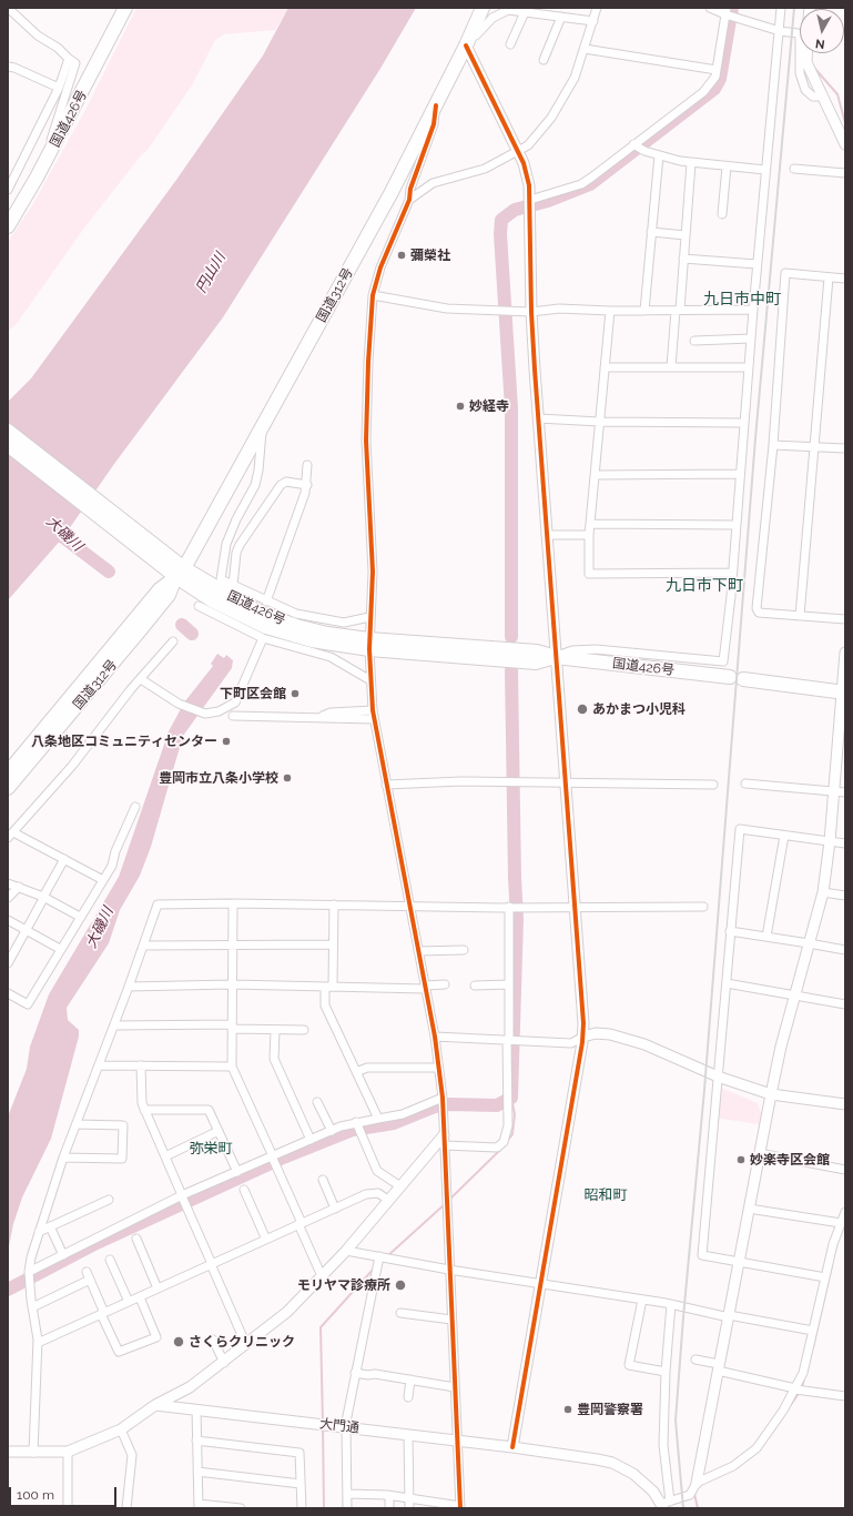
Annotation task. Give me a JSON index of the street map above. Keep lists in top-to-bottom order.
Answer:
{
  "streets": {
    "highway": ["国道426号", "国道312号"],
    "street": ["大門通"]
  },
  "crossings": [
    ["国道426号", "国道312号"]
  ],
  "districts": [
    "九日市中町",
    "九日市下町",
    "弥栄町",
    "昭和町"
  ],
  "water": ["円山川", "大磯川"],
  "places": [
    "彌榮社",
    "妙経寺",
    "下町区会館",
    "あかまつ小児科",
    "八条地区コミュニティセンター",
    "豊岡市立八条小学校",
    "妙楽寺区会館",
    "モリヤマ診療所",
    "さくらクリニック",
    "豊岡警察署"
  ],
  "scale_bar": "100 m",
  "north": "bottom"
}
